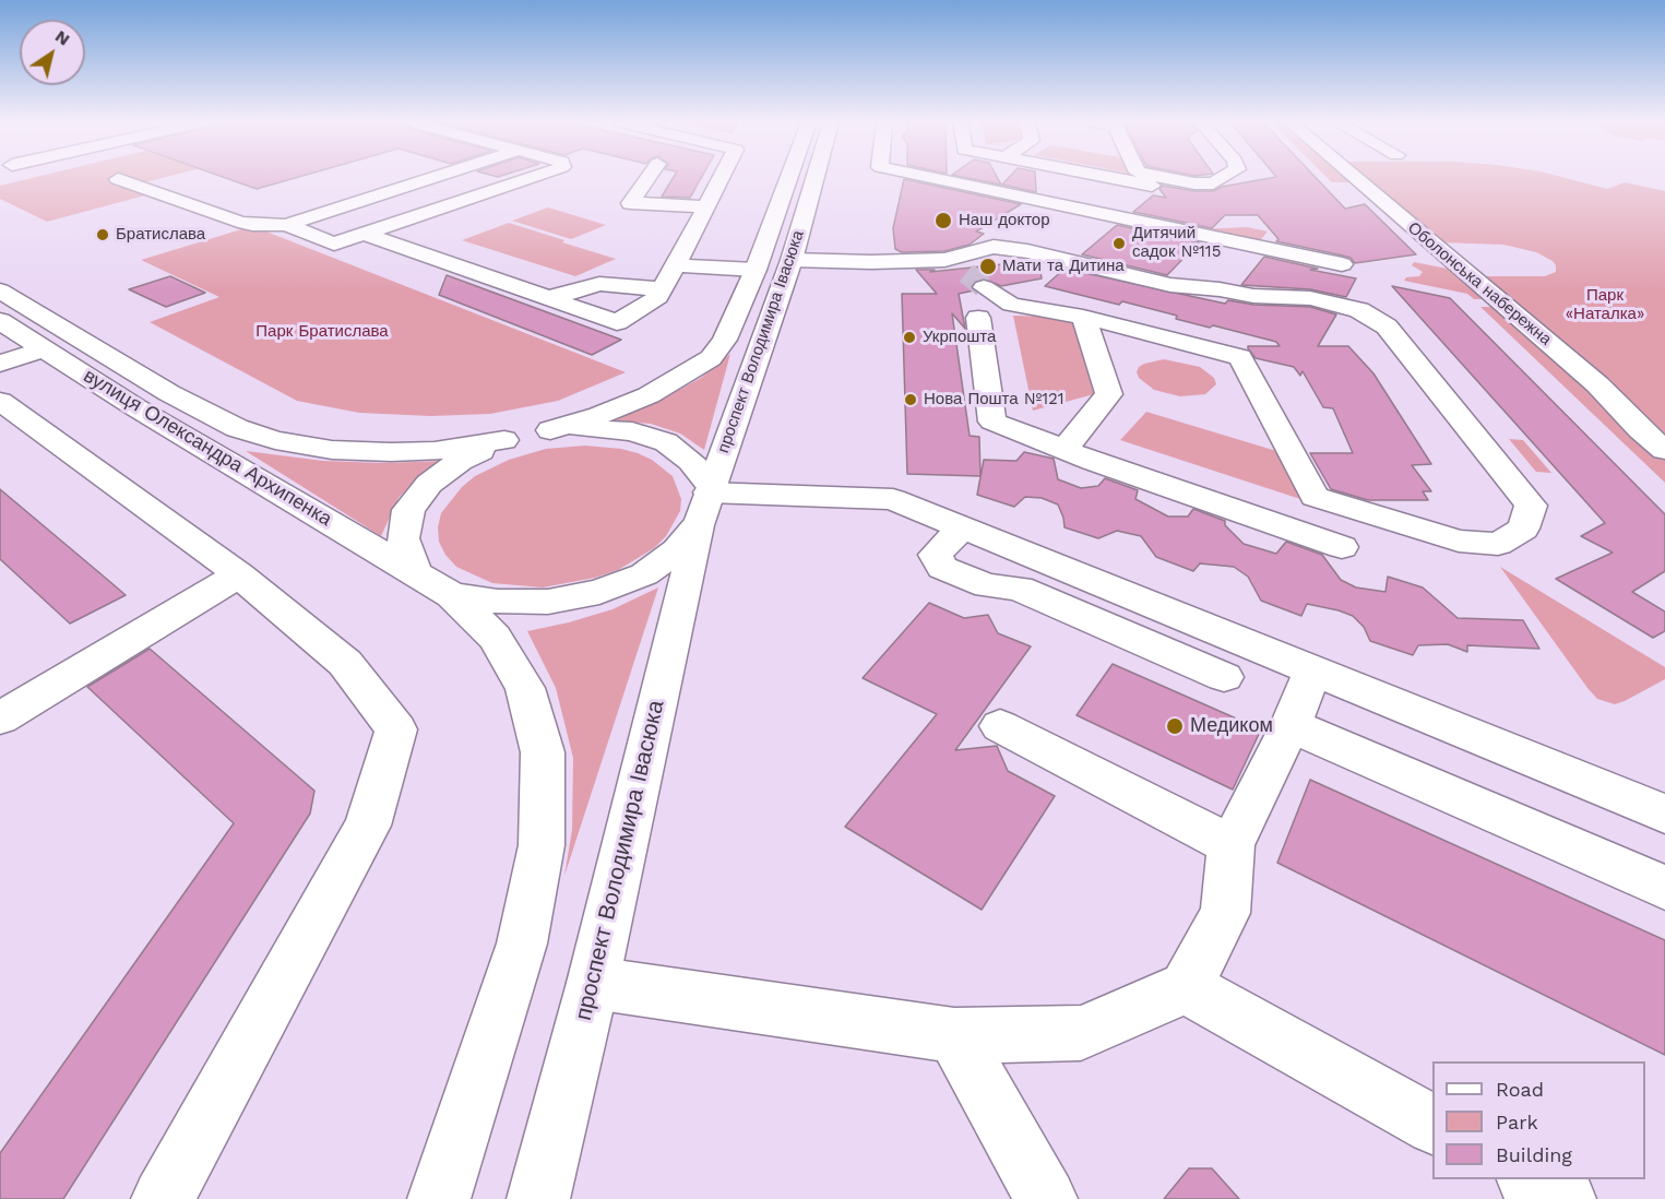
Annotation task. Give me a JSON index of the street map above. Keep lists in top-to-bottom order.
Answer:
{
  "streets": {
    "main road": ["Оболонська набережна", "проспект Володимира Івасюка", "вулиця Олександра Архипенка"]
  },
  "parks": ["Парк «Наталка»", "Парк Братислава"],
  "places": [
    "Наш доктор",
    "Братислава",
    "Дитячий садок №115",
    "Мати та Дитина",
    "Укрпошта",
    "Нова Пошта №121",
    "Медиком"
  ],
  "legend": ["Road", "Park", "Building"],
  "north": "top right"
}
